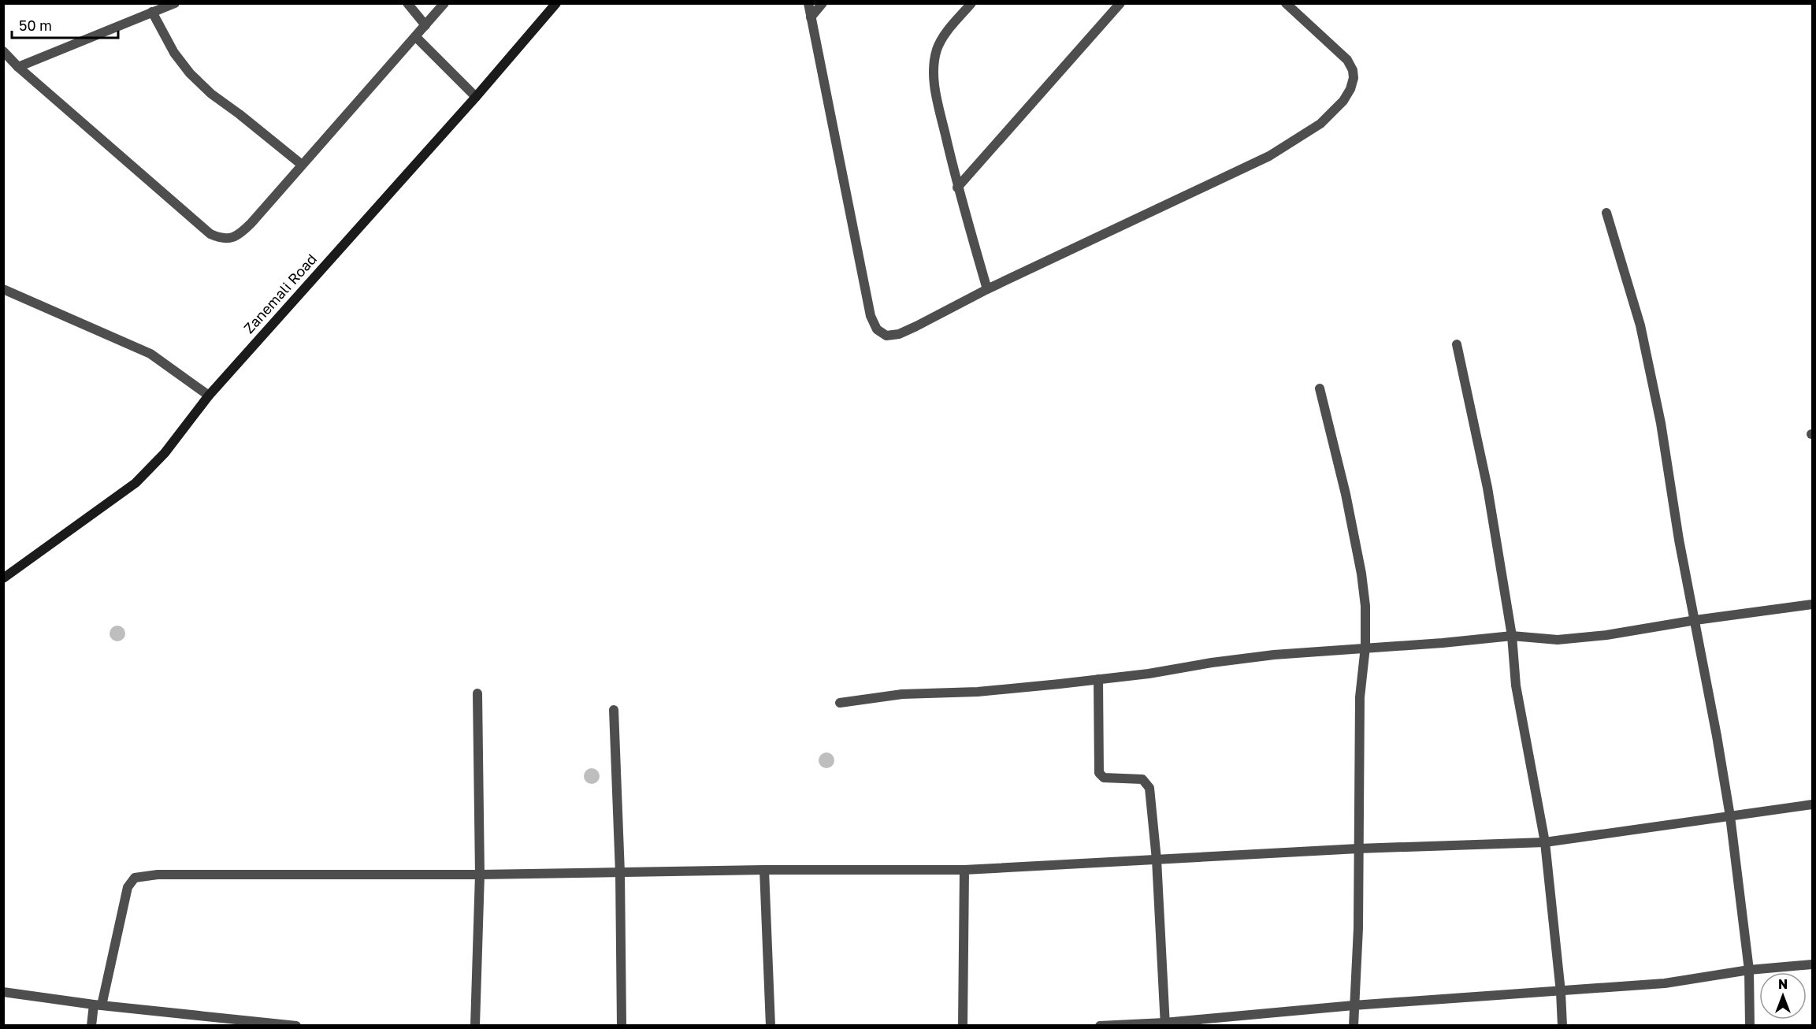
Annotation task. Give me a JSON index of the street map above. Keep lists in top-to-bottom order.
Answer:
{
  "streets": {
    "street": ["Zanemali Road"]
  },
  "scale_bar": "50 m",
  "north": "top"
}
